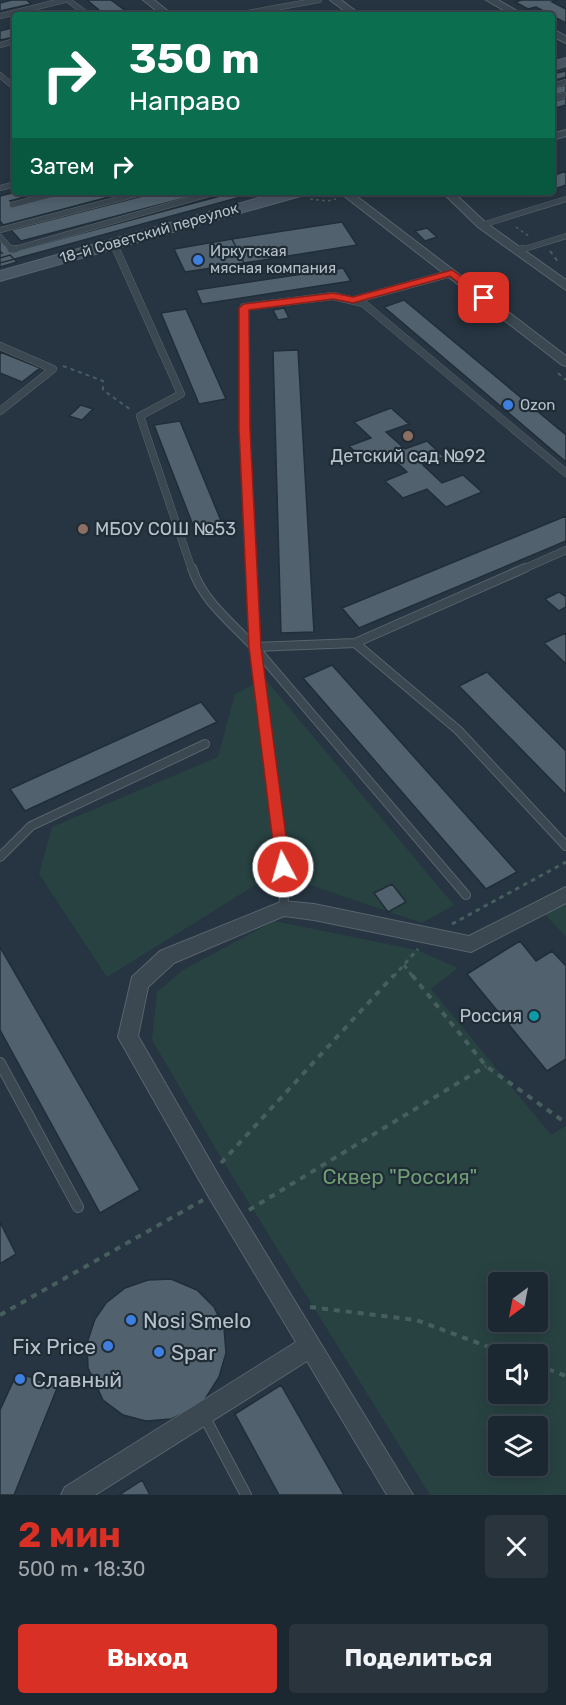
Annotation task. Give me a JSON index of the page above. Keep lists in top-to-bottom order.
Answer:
{
  "streets": {
    "street": ["18-й Советский переулок"]
  },
  "parks": ["Сквер \"Россия\""],
  "places": [
    "Иркутская мясная компания",
    "Ozon",
    "Детский сад №92",
    "МБОУ СОШ №53",
    "Россия",
    "Nosi Smelo",
    "Fix Price",
    "Spar",
    "Славный"
  ],
  "north": "bottom left",
  "page": {
    "turn": ["350 m", "Направо"],
    "then": "Затем",
    "heading": ["2 мин", "500 m · 18:30"],
    "buttons": ["Выход", "Поделиться"]
  }
}
